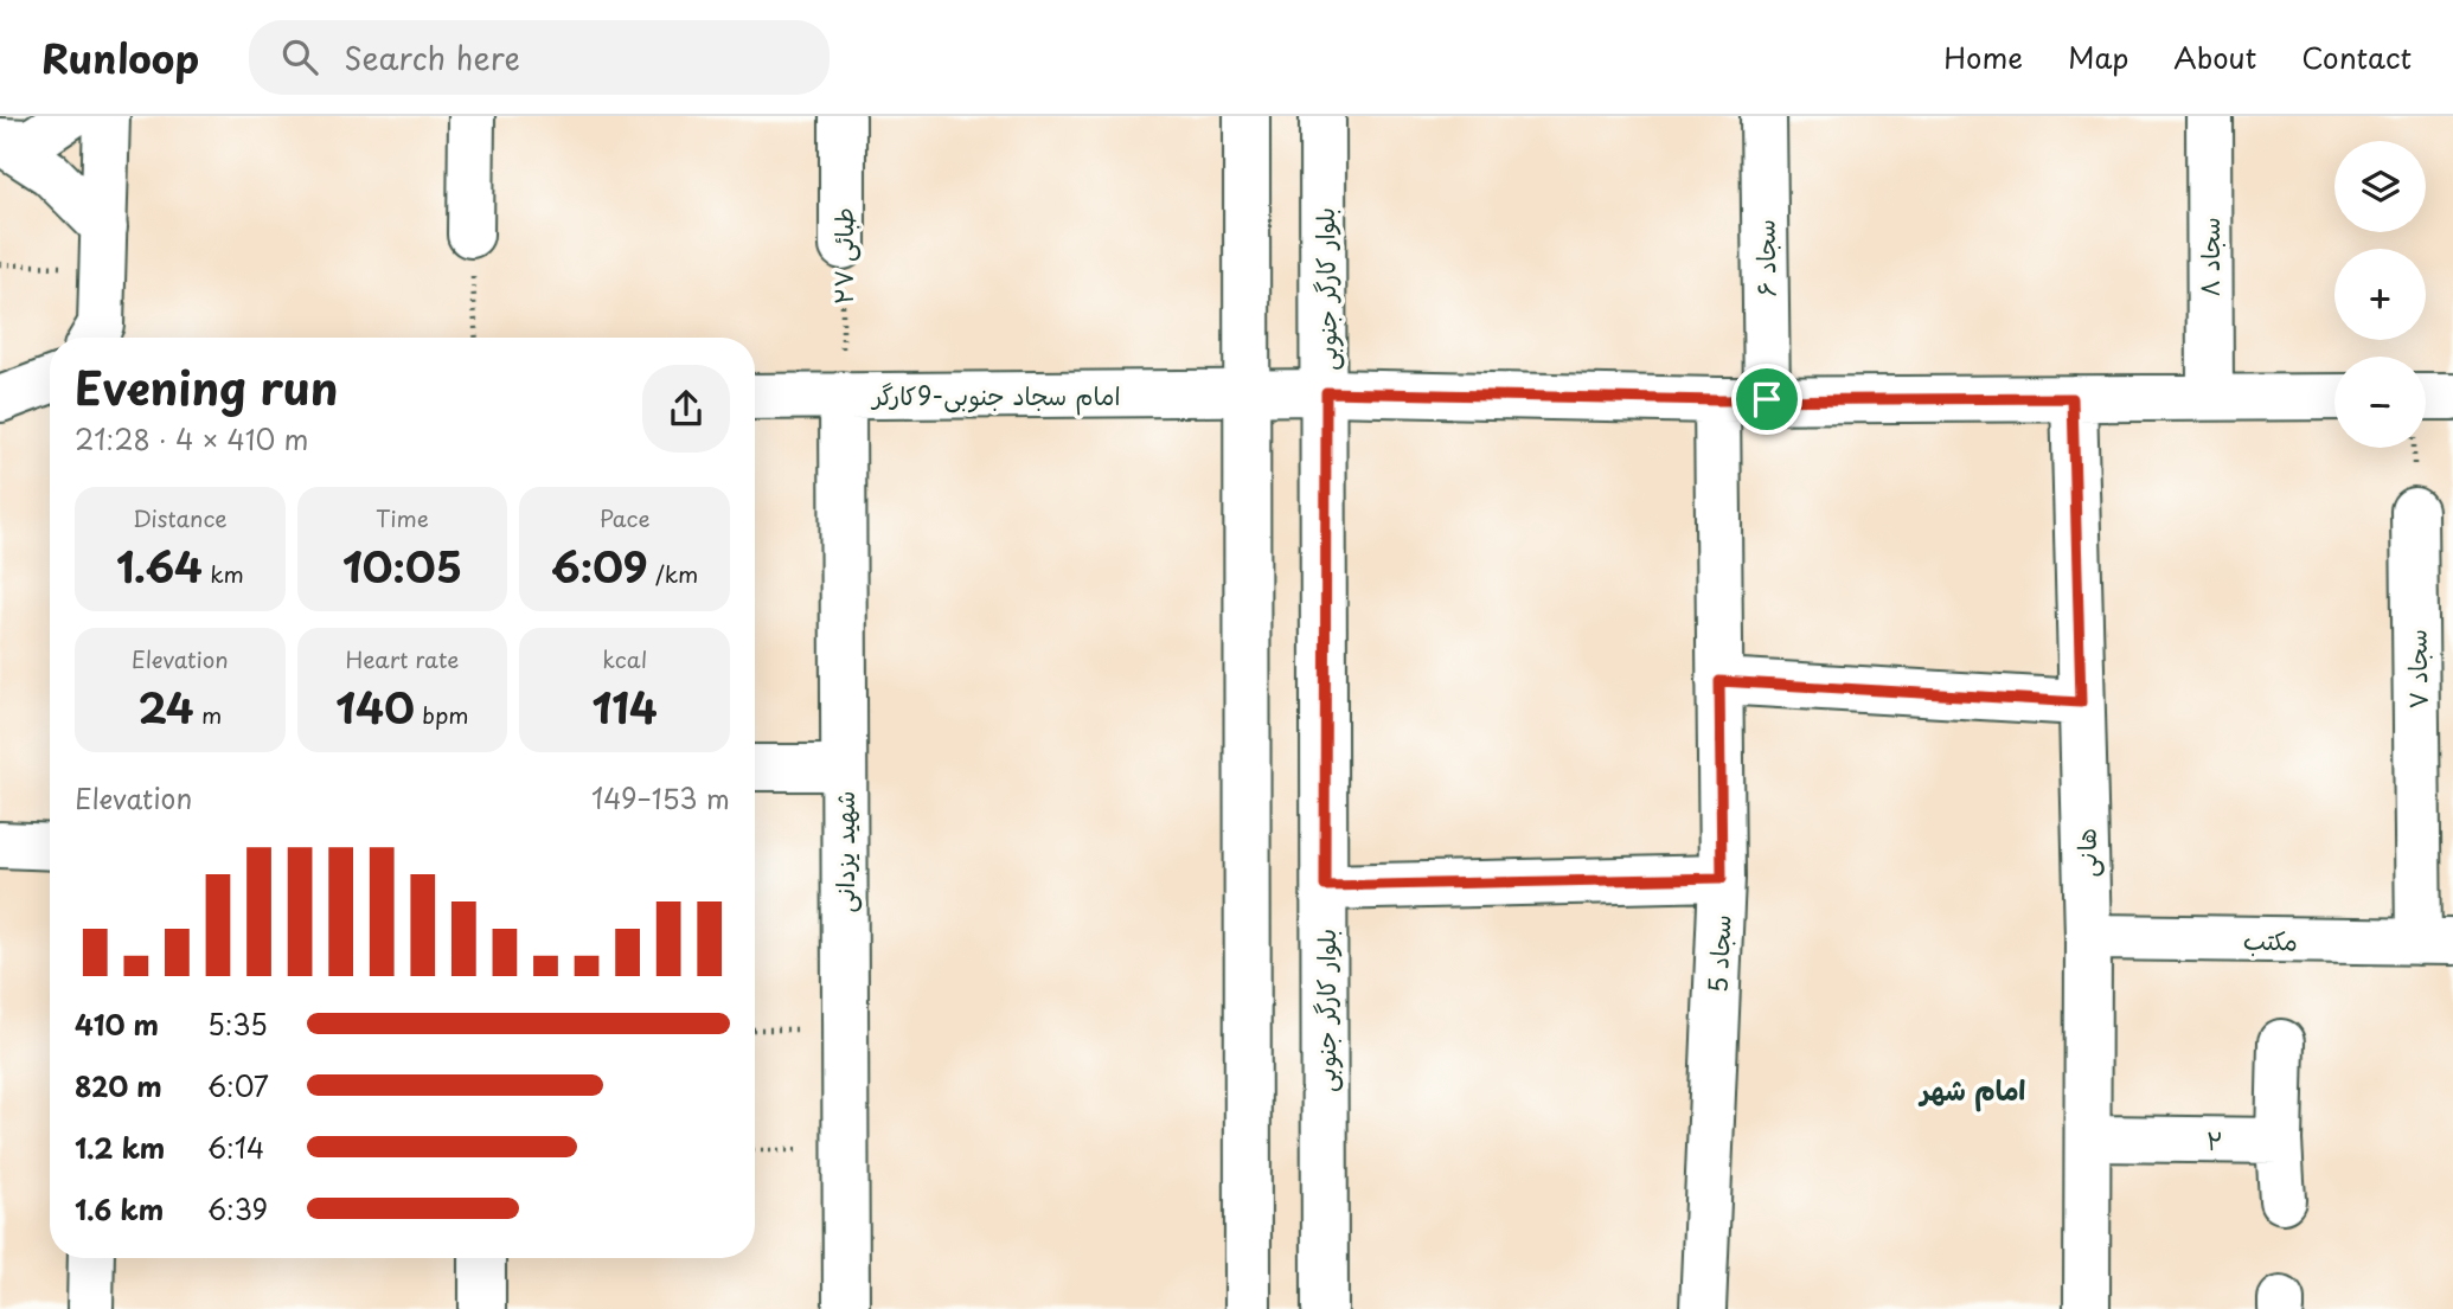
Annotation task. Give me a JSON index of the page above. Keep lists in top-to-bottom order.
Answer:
{
  "streets": {
    "street": [
      "طبائی ۲۷",
      "سجاد ۸",
      "سجاد ۶",
      "بلوار کارگر جنوبی",
      "امام سجاد جنوبی-9کارگر",
      "سجاد ۷",
      "شهید یزدانی",
      "هانی",
      "مکتب",
      "سجاد 5",
      "۲"
    ]
  },
  "crossings": [
    ["طبائی ۲۷", "امام سجاد جنوبی-9کارگر"],
    ["طبائی ۲۷", "شهید یزدانی"],
    ["سجاد ۸", "امام سجاد جنوبی-9کارگر"],
    ["سجاد ۶", "امام سجاد جنوبی-9کارگر"],
    ["بلوار کارگر جنوبی", "امام سجاد جنوبی-9کارگر"],
    ["امام سجاد جنوبی-9کارگر", "شهید یزدانی"],
    ["امام سجاد جنوبی-9کارگر", "هانی"],
    ["امام سجاد جنوبی-9کارگر", "سجاد 5"],
    ["سجاد ۷", "مکتب"],
    ["هانی", "مکتب"],
    ["هانی", "۲"]
  ],
  "districts": ["امام شهر"],
  "page": {
    "header": "Runloop",
    "search": "Search here",
    "nav": [
      "Home",
      "Map",
      "About",
      "Contact"
    ],
    "map_buttons": ["+", "−"],
    "heading": ["Evening run", "21:28 · 4 × 410 m"],
    "stats": [
      ["Distance", "1.64 km"],
      ["Time", "10:05"],
      ["Pace", "6:09 /km"],
      ["Elevation", "24 m"],
      ["Heart rate", "140 bpm"],
      ["kcal", "114"]
    ],
    "chart": ["Elevation", "149–153 m"],
    "list": [
      {
        "name": "410 m",
        "note": "5:35"
      },
      {
        "name": "820 m",
        "note": "6:07"
      },
      {
        "name": "1.2 km",
        "note": "6:14"
      },
      {
        "name": "1.6 km",
        "note": "6:39"
      }
    ]
  }
}
